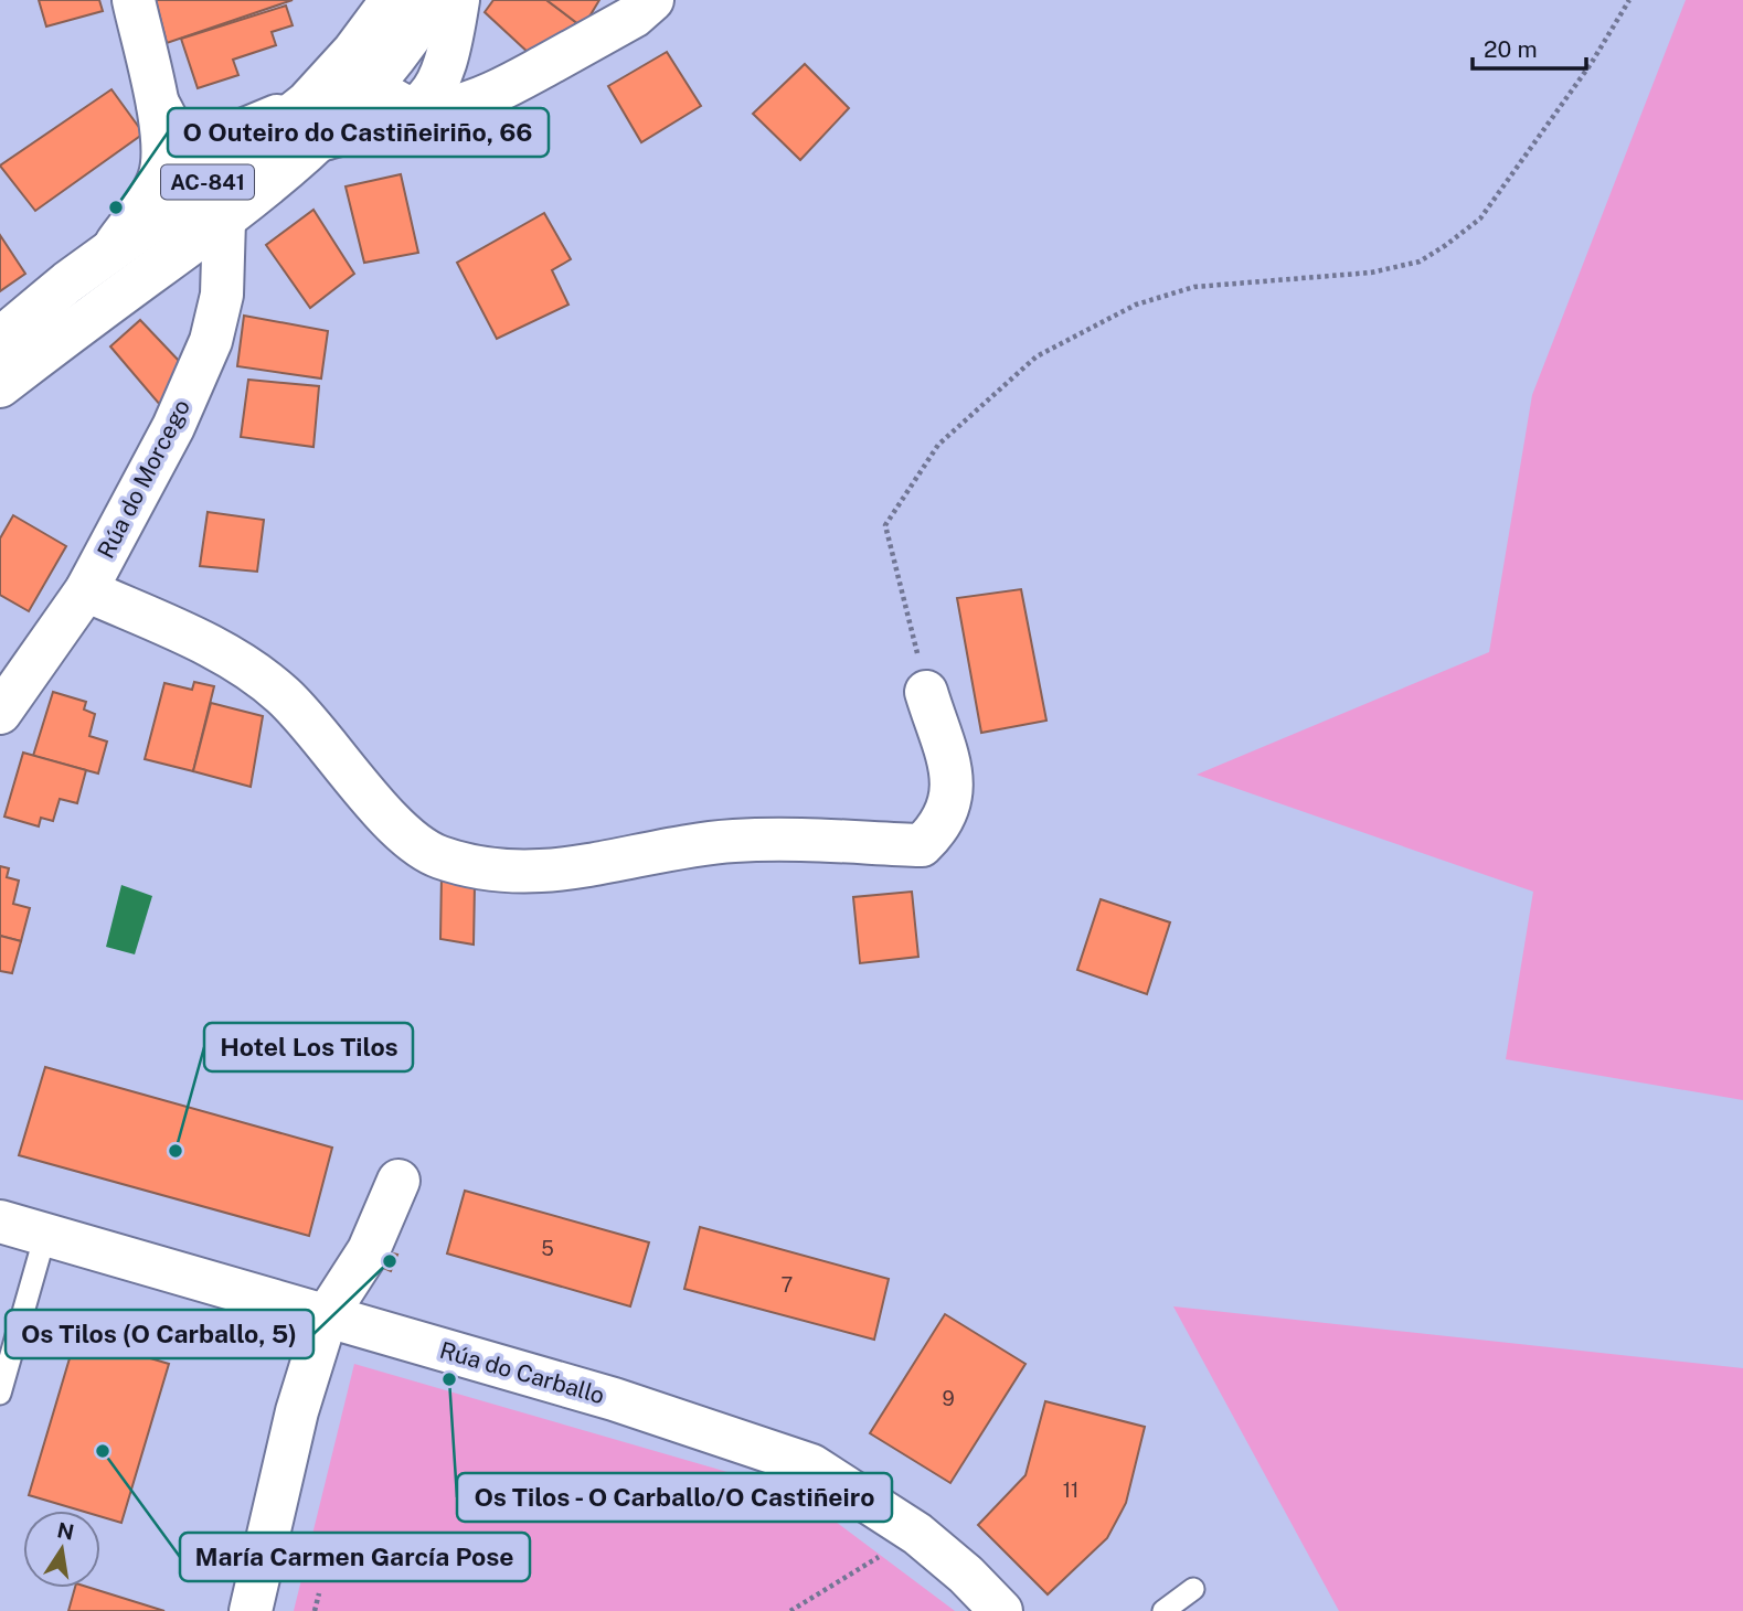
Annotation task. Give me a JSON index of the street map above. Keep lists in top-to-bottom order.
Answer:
{
  "streets": {
    "street": ["AC-841", "Rúa do Morcego", "Rúa do Carballo"]
  },
  "crossings": [
    ["AC-841", "Rúa do Morcego"]
  ],
  "places": [
    "O Outeiro do Castiñeiriño, 66",
    "Hotel Los Tilos",
    "Os Tilos (O Carballo, 5)",
    "Os Tilos - O Carballo/O Castiñeiro",
    "María Carmen García Pose"
  ],
  "house_numbers": [
    "5",
    "7",
    "9",
    "11"
  ],
  "scale_bar": "20 m",
  "north": "top"
}
